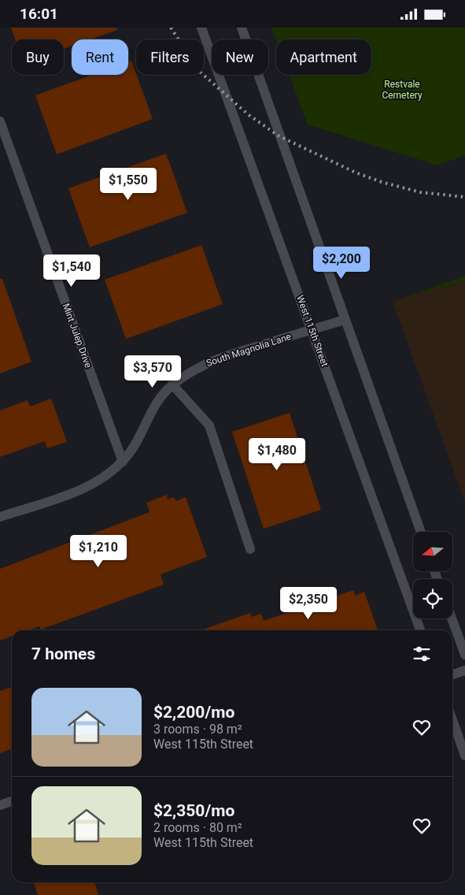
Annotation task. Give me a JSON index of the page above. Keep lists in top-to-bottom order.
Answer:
{
  "streets": {
    "street": ["West 115th Street", "Mint Julep Drive", "South Magnolia Lane"]
  },
  "crossings": [
    ["West 115th Street", "South Magnolia Lane"],
    ["Mint Julep Drive", "South Magnolia Lane"]
  ],
  "parks": ["Restvale Cemetery"],
  "north": "left",
  "page": {
    "status": "16:01",
    "chip": [
      "Buy",
      "Rent",
      "Filters",
      "New",
      "Apartment"
    ],
    "price": [
      "$1,550",
      "$2,200",
      "$1,540",
      "$3,570",
      "$1,480",
      "$1,210",
      "$2,350"
    ],
    "heading": "7 homes",
    "list": [
      {
        "name": "$2,200/mo",
        "note": "3 rooms · 98 m² · West 115th Street"
      },
      {
        "name": "$2,350/mo",
        "note": "2 rooms · 80 m² · West 115th Street"
      }
    ]
  }
}
